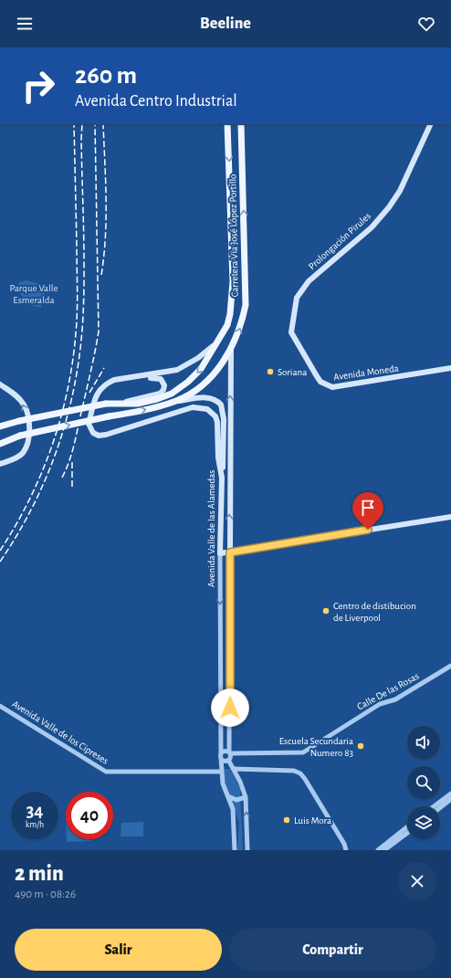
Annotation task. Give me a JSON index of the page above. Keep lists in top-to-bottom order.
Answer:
{
  "streets": {
    "main road": [
      "Carretera Vía José López Portillo",
      "Prolongación Pirules",
      "Avenida Moneda",
      "Avenida Valle de las Alamedas"
    ],
    "street": ["Calle De las Rosas", "Avenida Valle de los Cipreses"]
  },
  "crossings": [
    ["Carretera Vía José López Portillo", "Avenida Valle de las Alamedas"],
    ["Prolongación Pirules", "Avenida Moneda"],
    ["Avenida Valle de las Alamedas", "Calle De las Rosas"],
    ["Avenida Valle de las Alamedas", "Avenida Valle de los Cipreses"]
  ],
  "parks": ["Parque Valle Esmeralda"],
  "places": [
    "Soriana",
    "Centro de distibucion de Liverpool",
    "Escuela Secundaria Numero 83",
    "Luis Mora"
  ],
  "page": {
    "header": "Beeline",
    "turn": ["260 m", "Avenida Centro Industrial"],
    "speed": "34 km/h",
    "limit": "40",
    "heading": ["2 min", "490 m · 08:26"],
    "buttons": ["Salir", "Compartir"]
  }
}
